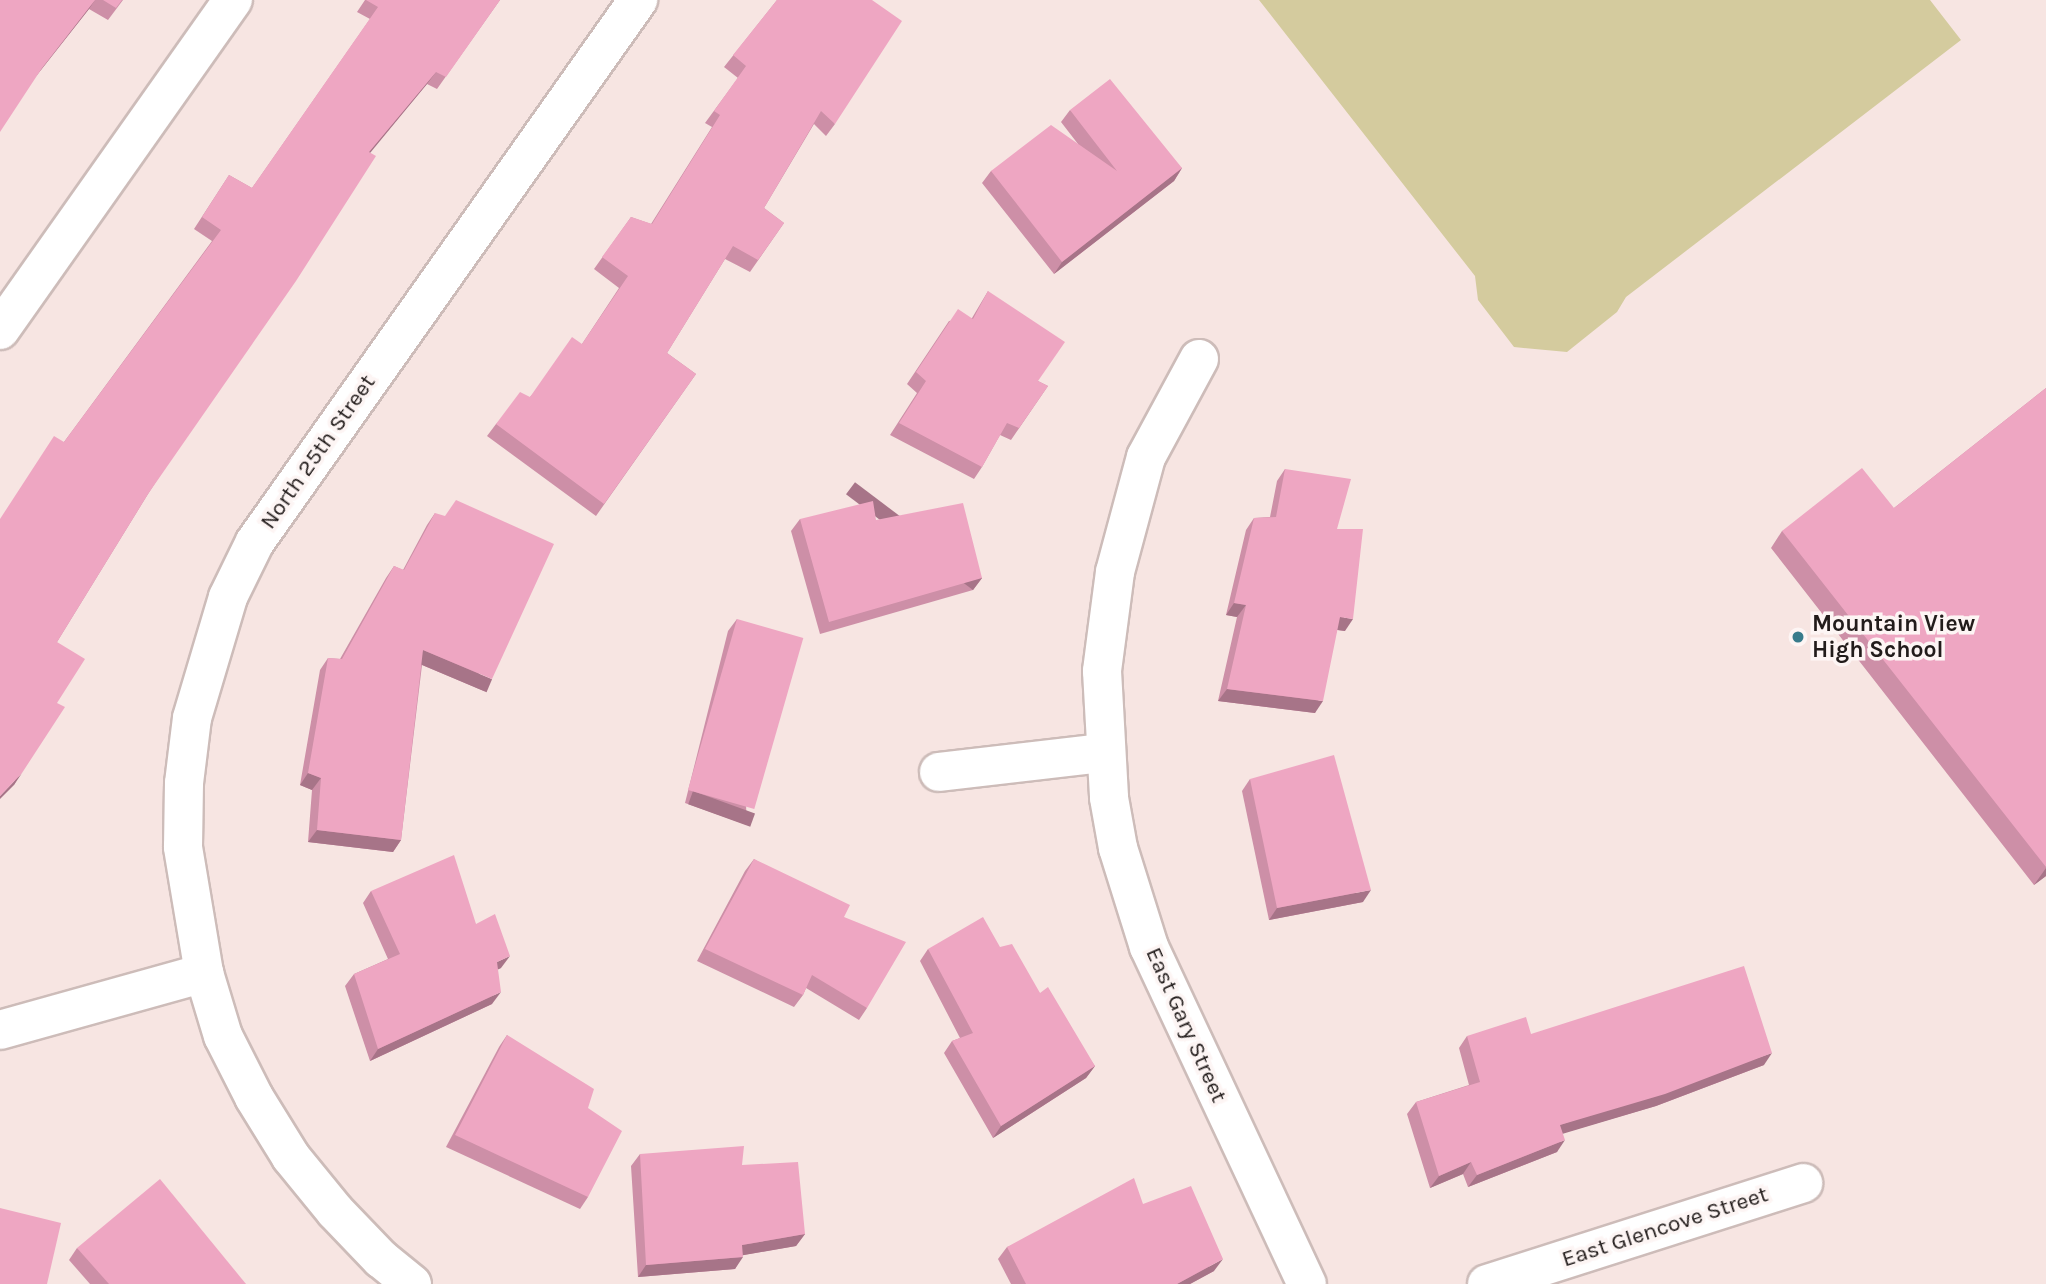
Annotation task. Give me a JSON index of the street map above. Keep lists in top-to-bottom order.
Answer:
{
  "streets": {
    "street": ["North 25th Street", "East Gary Street", "East Glencove Street"]
  },
  "places": ["Mountain View High School"]
}
